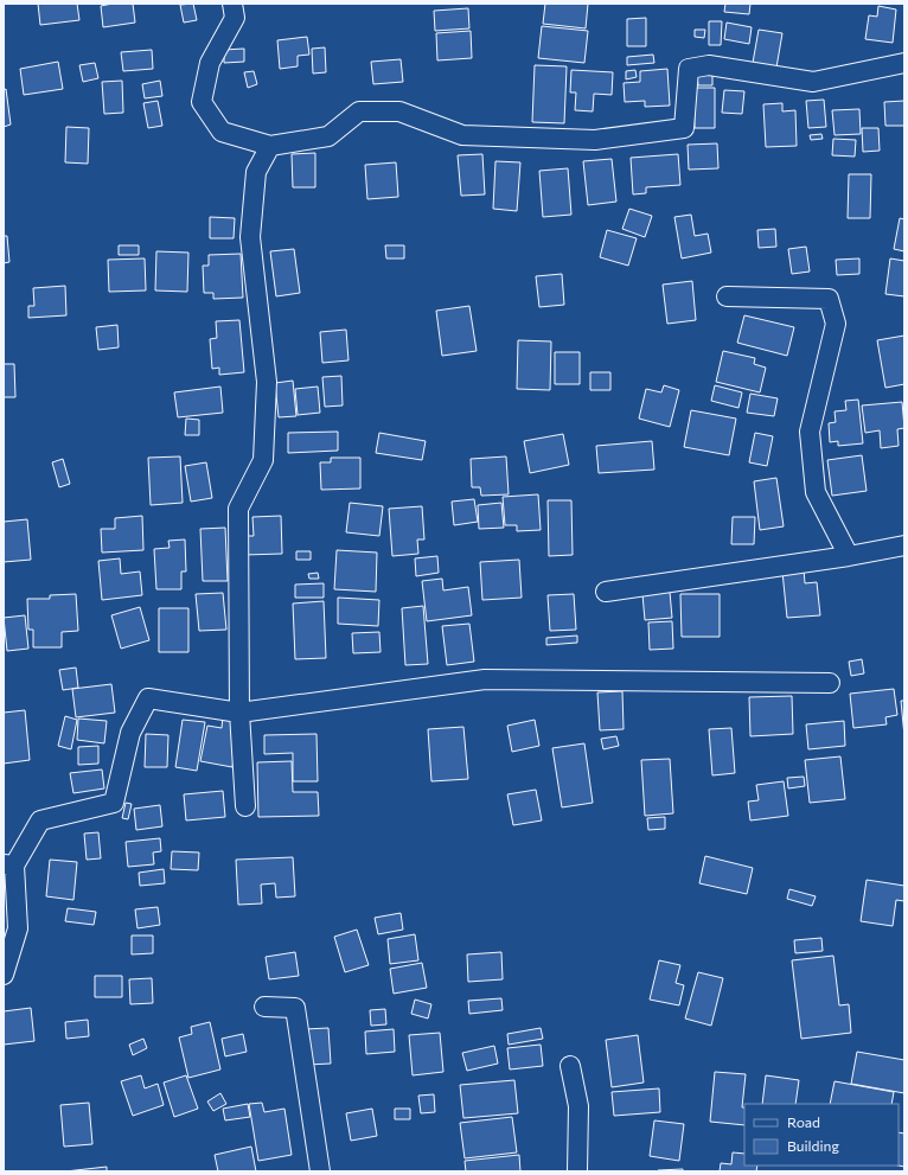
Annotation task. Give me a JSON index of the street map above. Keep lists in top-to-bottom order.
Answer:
{
  "legend": ["Road", "Building"]
}
